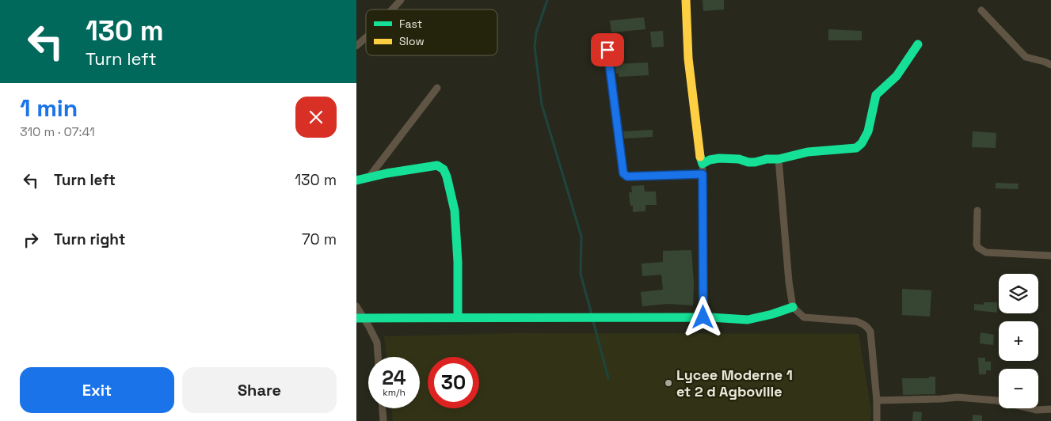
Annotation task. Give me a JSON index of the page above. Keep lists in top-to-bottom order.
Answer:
{
  "places": ["Lycee Moderne 1 et 2 d Agboville"],
  "legend": ["Fast", "Slow"],
  "page": {
    "turn": ["130 m", "Turn left"],
    "heading": ["1 min", "310 m · 07:41"],
    "list": [
      {
        "name": "Turn left",
        "value": "130 m"
      },
      {
        "name": "Turn right",
        "value": "70 m"
      }
    ],
    "map_buttons": ["+", "−"],
    "speed": "24 km/h",
    "limit": "30",
    "buttons": ["Exit", "Share"]
  }
}
